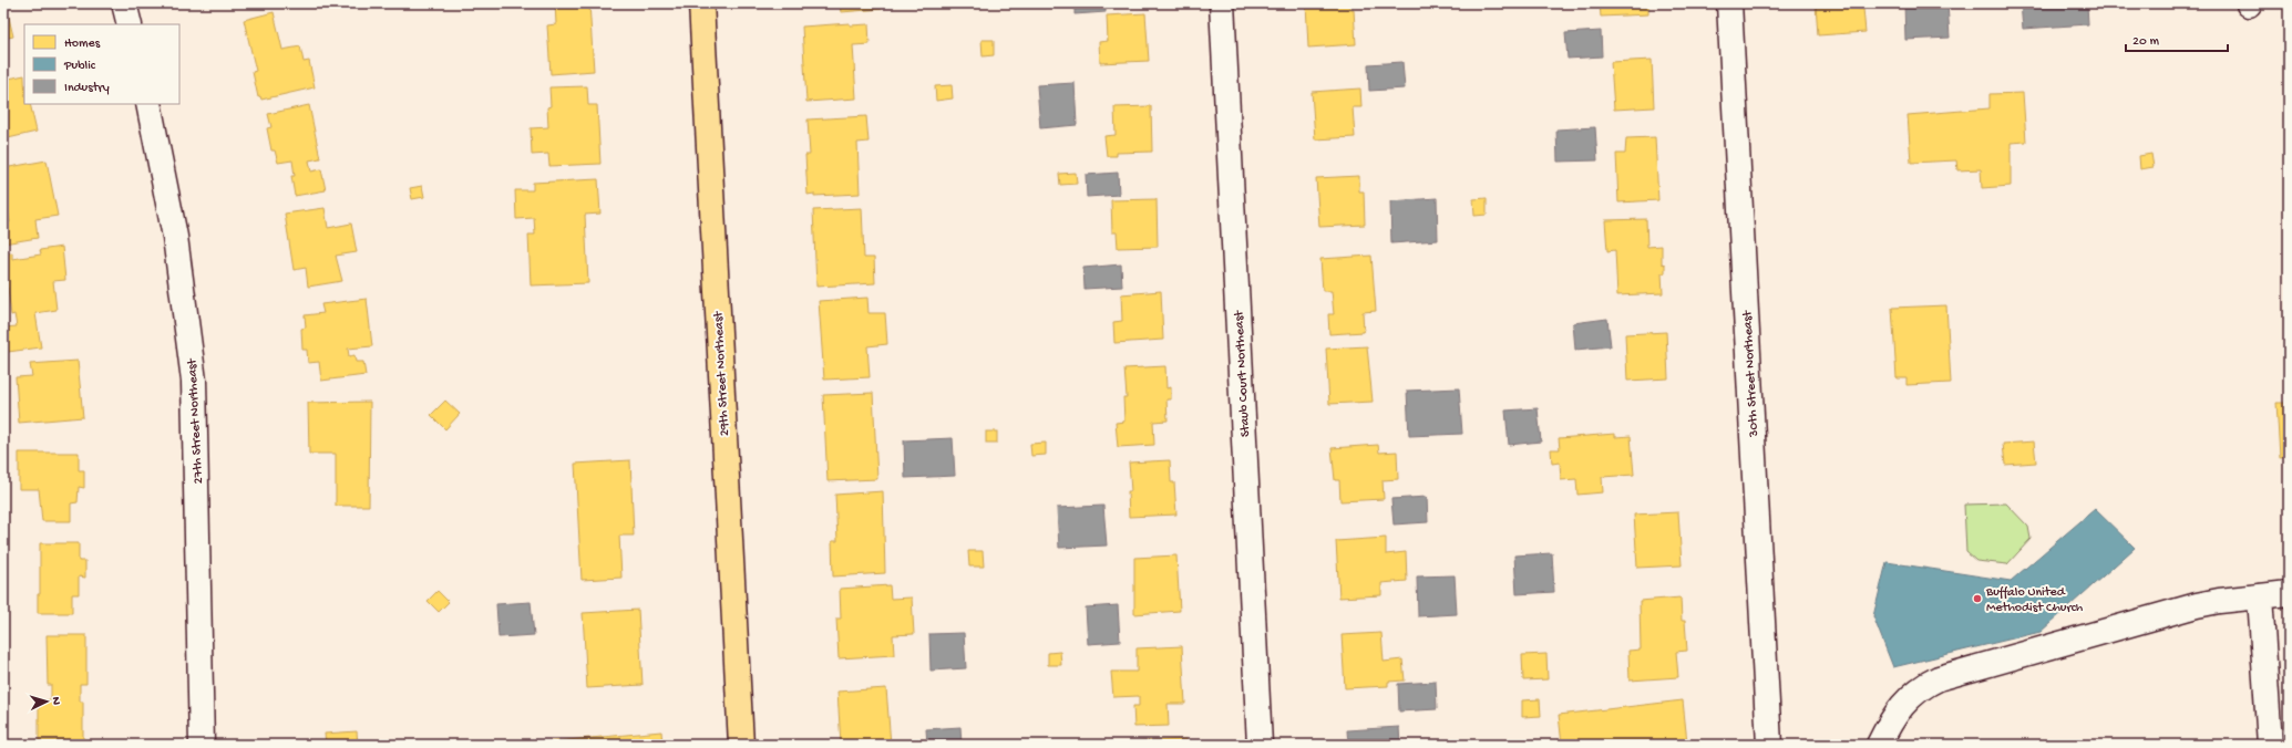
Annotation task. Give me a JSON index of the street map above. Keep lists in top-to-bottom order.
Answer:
{
  "streets": {
    "main road": ["29th Street Northeast"],
    "street": ["Staub Court Northeast", "30th Street Northeast", "27th Street Northeast"]
  },
  "places": ["Buffalo United Methodist Church"],
  "legend": ["Homes", "Public", "Industry"],
  "scale_bar": "20 m",
  "north": "right"
}
